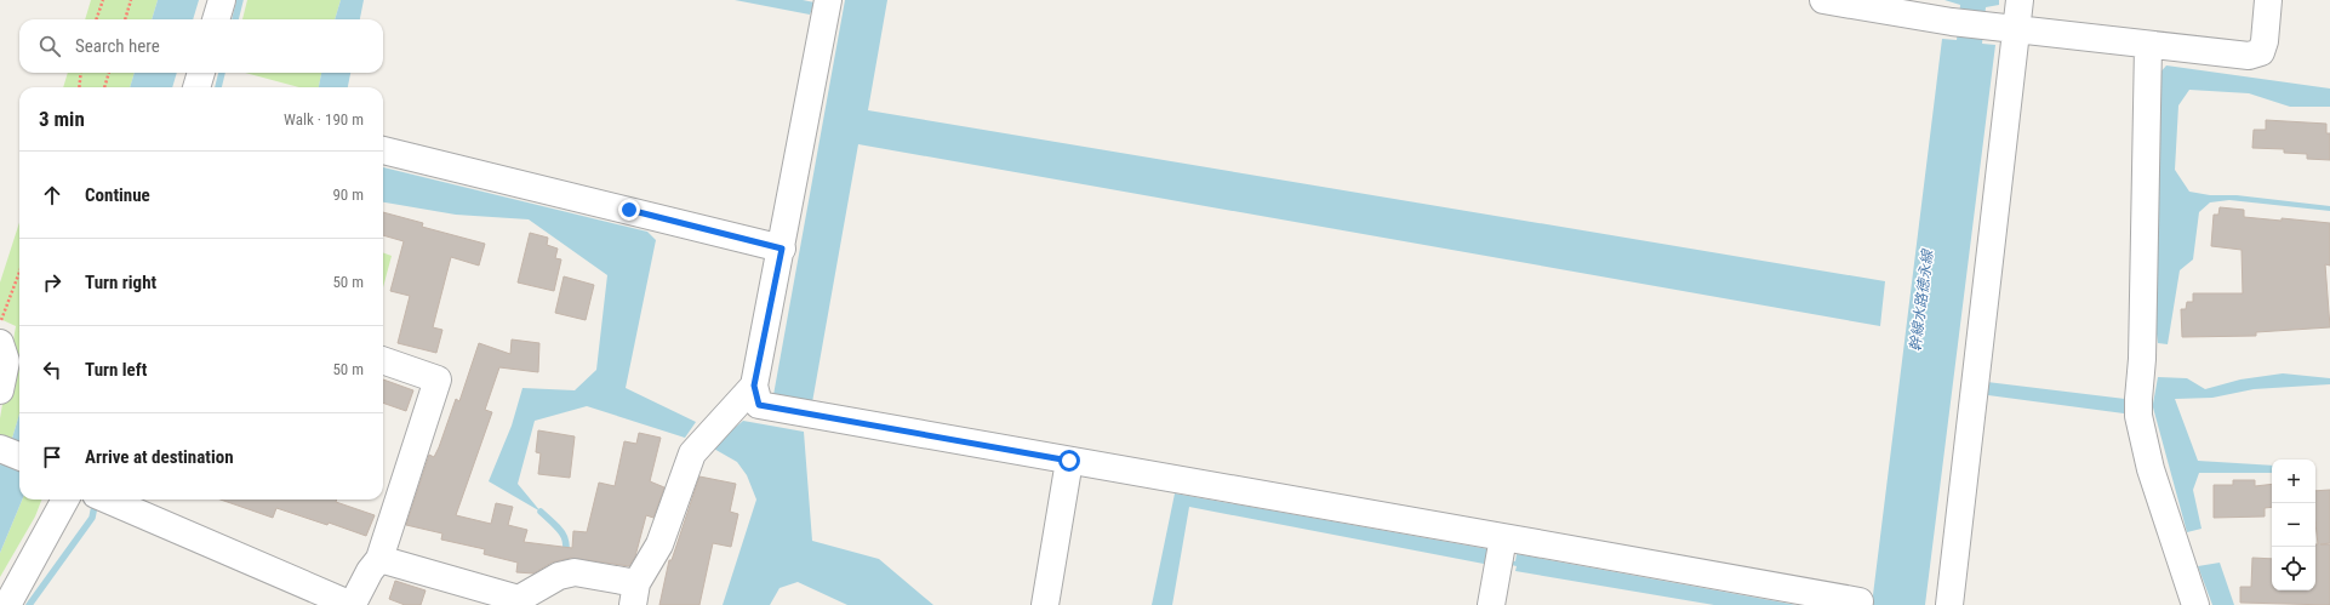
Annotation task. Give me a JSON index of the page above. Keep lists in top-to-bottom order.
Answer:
{
  "water": ["幹線水路徳永線"],
  "page": {
    "search": "Search here",
    "heading": ["3 min", "Walk · 190 m"],
    "list": [
      ["Continue", "90 m"],
      ["Turn right", "50 m"],
      ["Turn left", "50 m"],
      "Arrive at destination"
    ],
    "map_buttons": ["+", "−"]
  }
}
